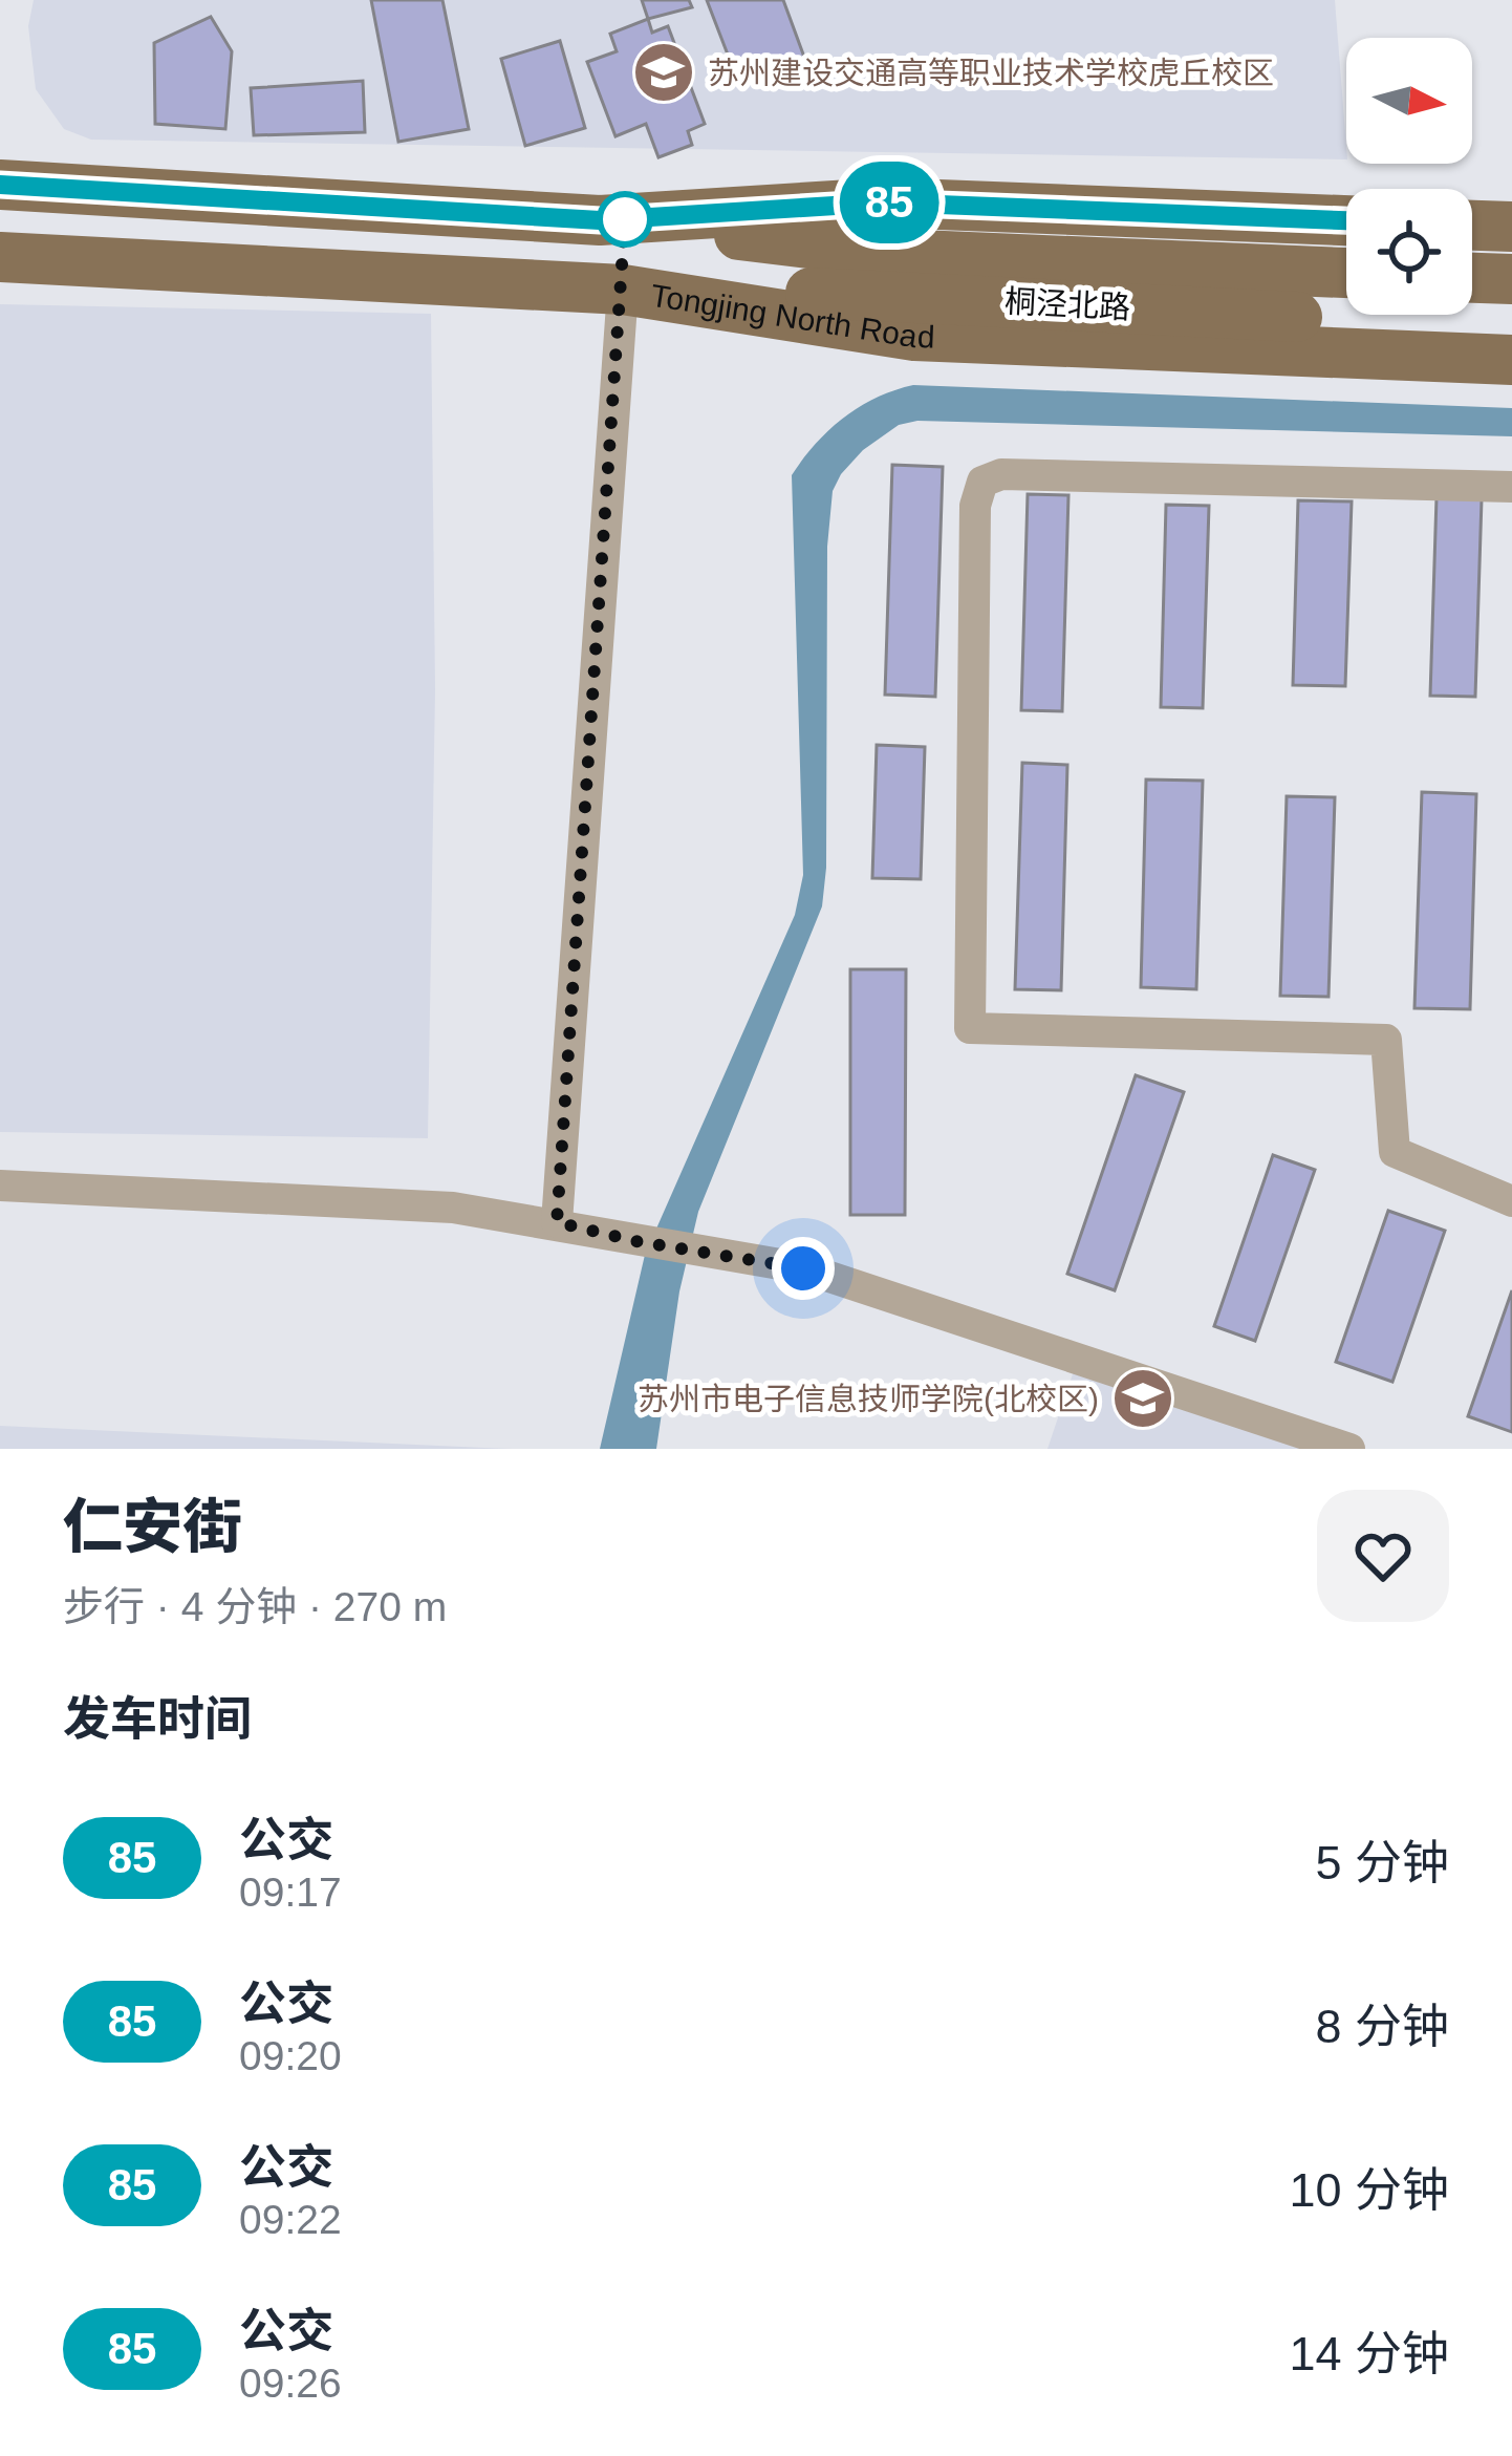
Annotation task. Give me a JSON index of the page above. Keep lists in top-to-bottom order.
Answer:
{
  "streets": {
    "main road": ["桐泾北路", "Tongjing North Road"]
  },
  "crossings": [
    ["桐泾北路", "Tongjing North Road"]
  ],
  "places": {
    "school or university": ["苏州建设交通高等职业技术学校虎丘校区", "苏州市电子信息技师学院(北校区)"]
  },
  "lines": ["bus line 85"],
  "north": "right",
  "page": {
    "on_map": "85",
    "heading": [
      ["仁安街", "步行 · 4 分钟 · 270 m"],
      "发车时间"
    ],
    "list": [
      {
        "mark": "85",
        "name": "公交",
        "note": "09:17",
        "value": "5 分钟"
      },
      {
        "mark": "85",
        "name": "公交",
        "note": "09:20",
        "value": "8 分钟"
      },
      {
        "mark": "85",
        "name": "公交",
        "note": "09:22",
        "value": "10 分钟"
      },
      {
        "mark": "85",
        "name": "公交",
        "note": "09:26",
        "value": "14 分钟"
      }
    ]
  }
}
